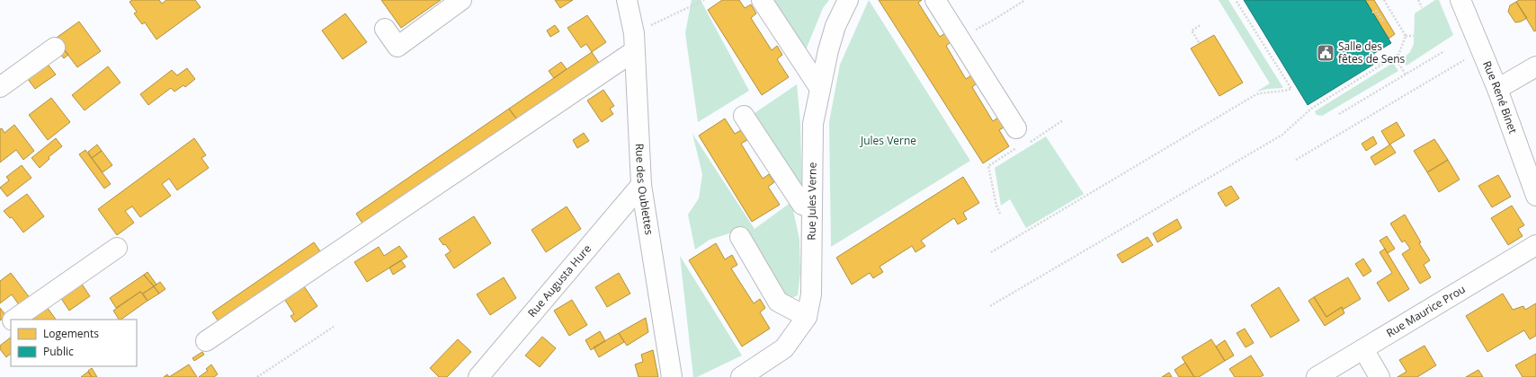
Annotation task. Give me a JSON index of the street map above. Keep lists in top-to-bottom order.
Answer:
{
  "streets": {
    "street": [
      "Rue René Binet",
      "Rue des Oublettes",
      "Rue Jules Verne",
      "Rue Augusta Hure",
      "Rue Maurice Prou"
    ]
  },
  "crossings": [
    ["Rue des Oublettes", "Rue Augusta Hure"]
  ],
  "parks": ["Jules Verne"],
  "places": {
    "public building": ["Salle des fêtes de Sens"]
  },
  "legend": ["Logements", "Public"]
}
